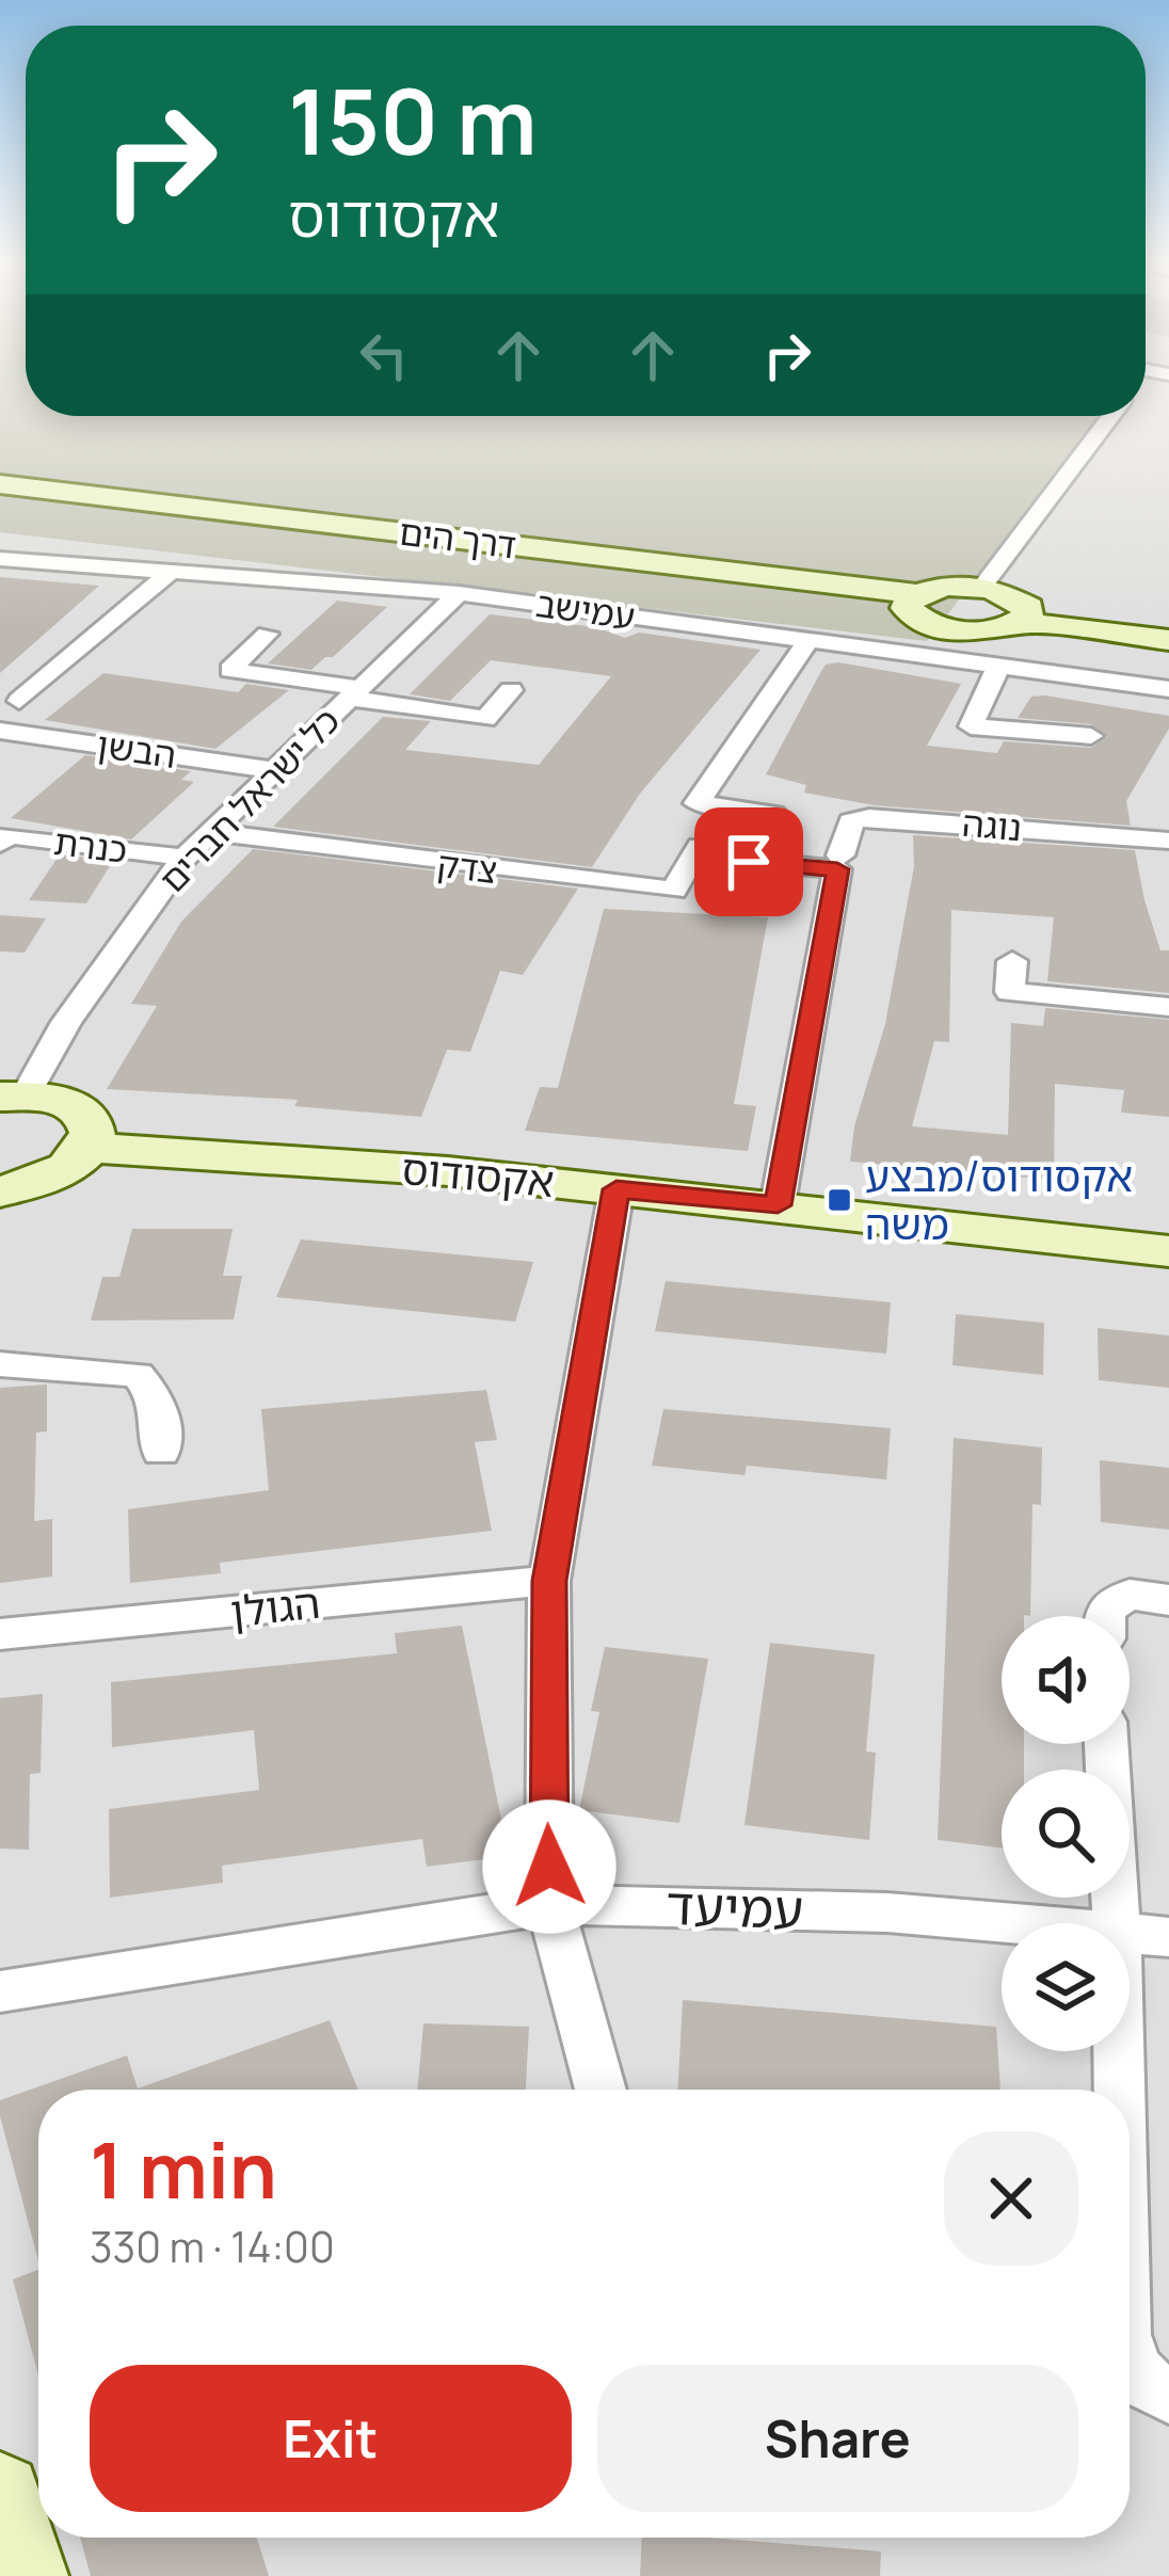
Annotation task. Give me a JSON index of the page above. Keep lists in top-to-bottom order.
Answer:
{
  "streets": {
    "street": [
      "דרך הים",
      "עמישב",
      "הבשן",
      "כל ישראל חברים",
      "נוגה",
      "כנרת",
      "צדק",
      "אקסודוס",
      "הגולן",
      "עמיעד"
    ]
  },
  "crossings": [
    ["עמישב", "כל ישראל חברים"],
    ["הבשן", "כל ישראל חברים"],
    ["כל ישראל חברים", "כנרת"],
    ["כל ישראל חברים", "צדק"]
  ],
  "places": {
    "transit": ["אקסודוס/מבצע משה"]
  },
  "page": {
    "turn": ["150 m", "אקסודוס"],
    "heading": ["1 min", "330 m · 14:00"],
    "buttons": ["Exit", "Share"]
  }
}
